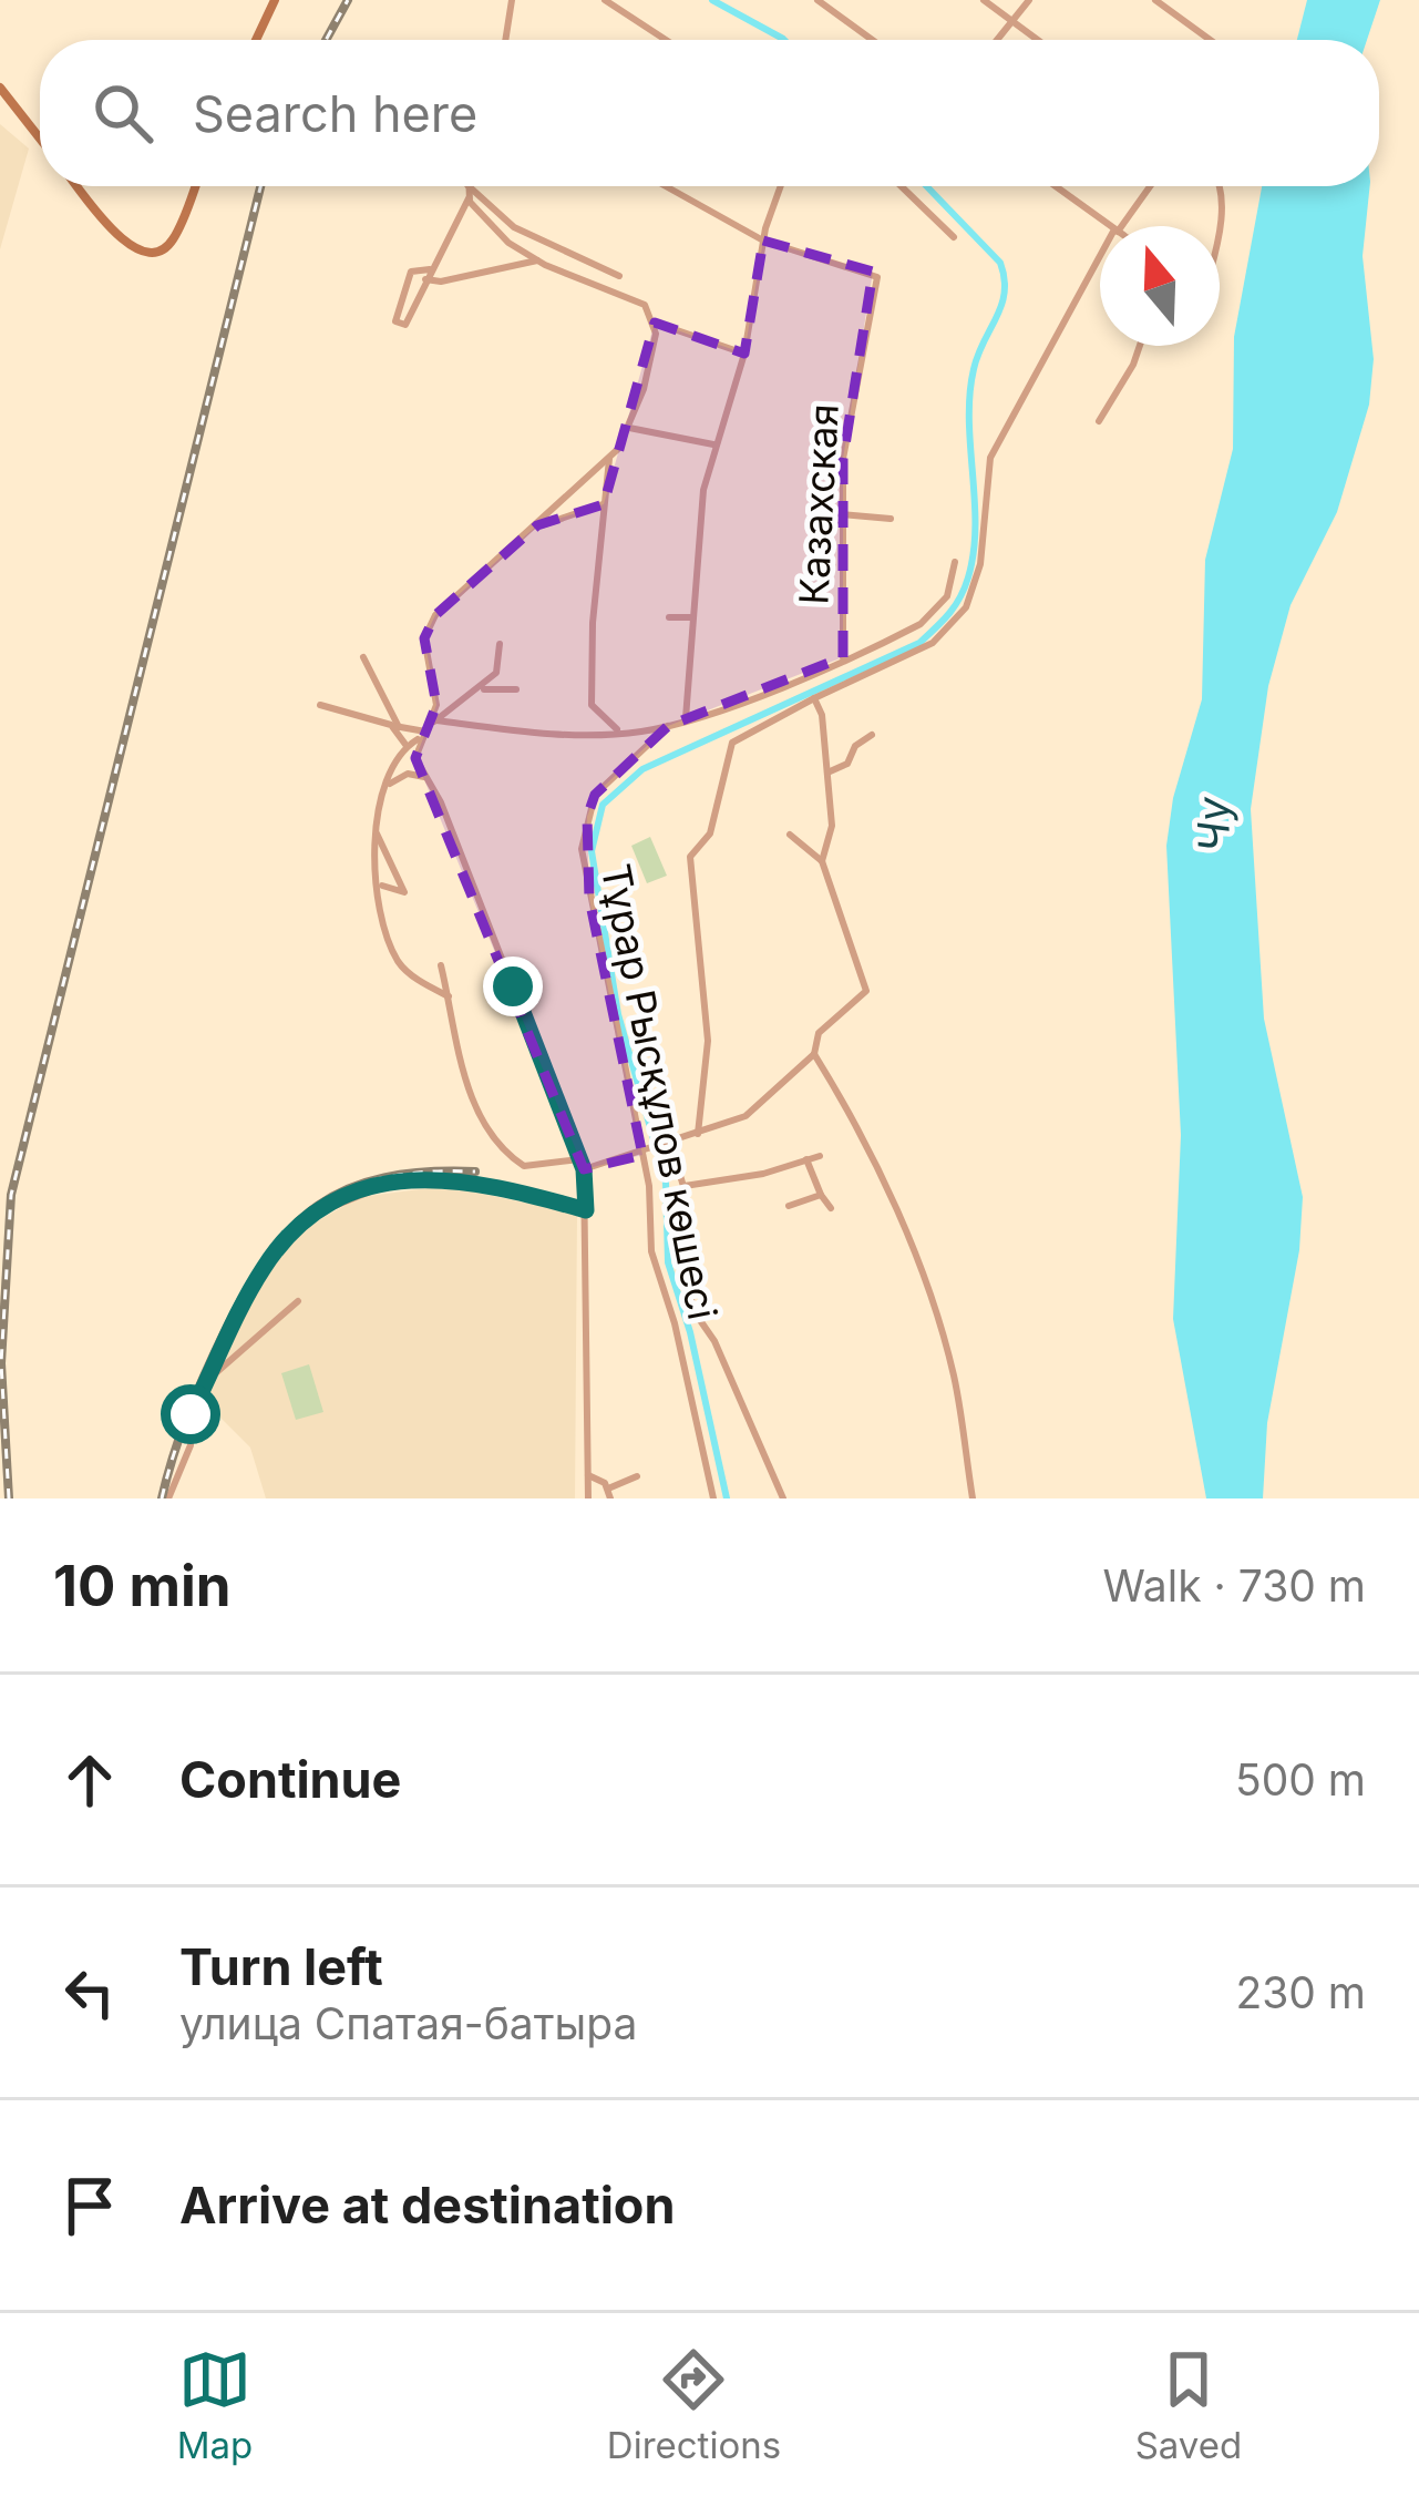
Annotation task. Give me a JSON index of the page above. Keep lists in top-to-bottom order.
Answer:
{
  "streets": {
    "street": ["Казахская", "Тұрар Рысқұлов көшесі"]
  },
  "water": ["Чу"],
  "north": "top",
  "page": {
    "search": "Search here",
    "heading": ["10 min", "Walk · 730 m"],
    "list": [
      ["Continue", "500 m"],
      ["Turn left", "улица Спатая-батыра", "230 m"],
      "Arrive at destination"
    ],
    "nav": ["Map", "Directions", "Saved"]
  }
}
